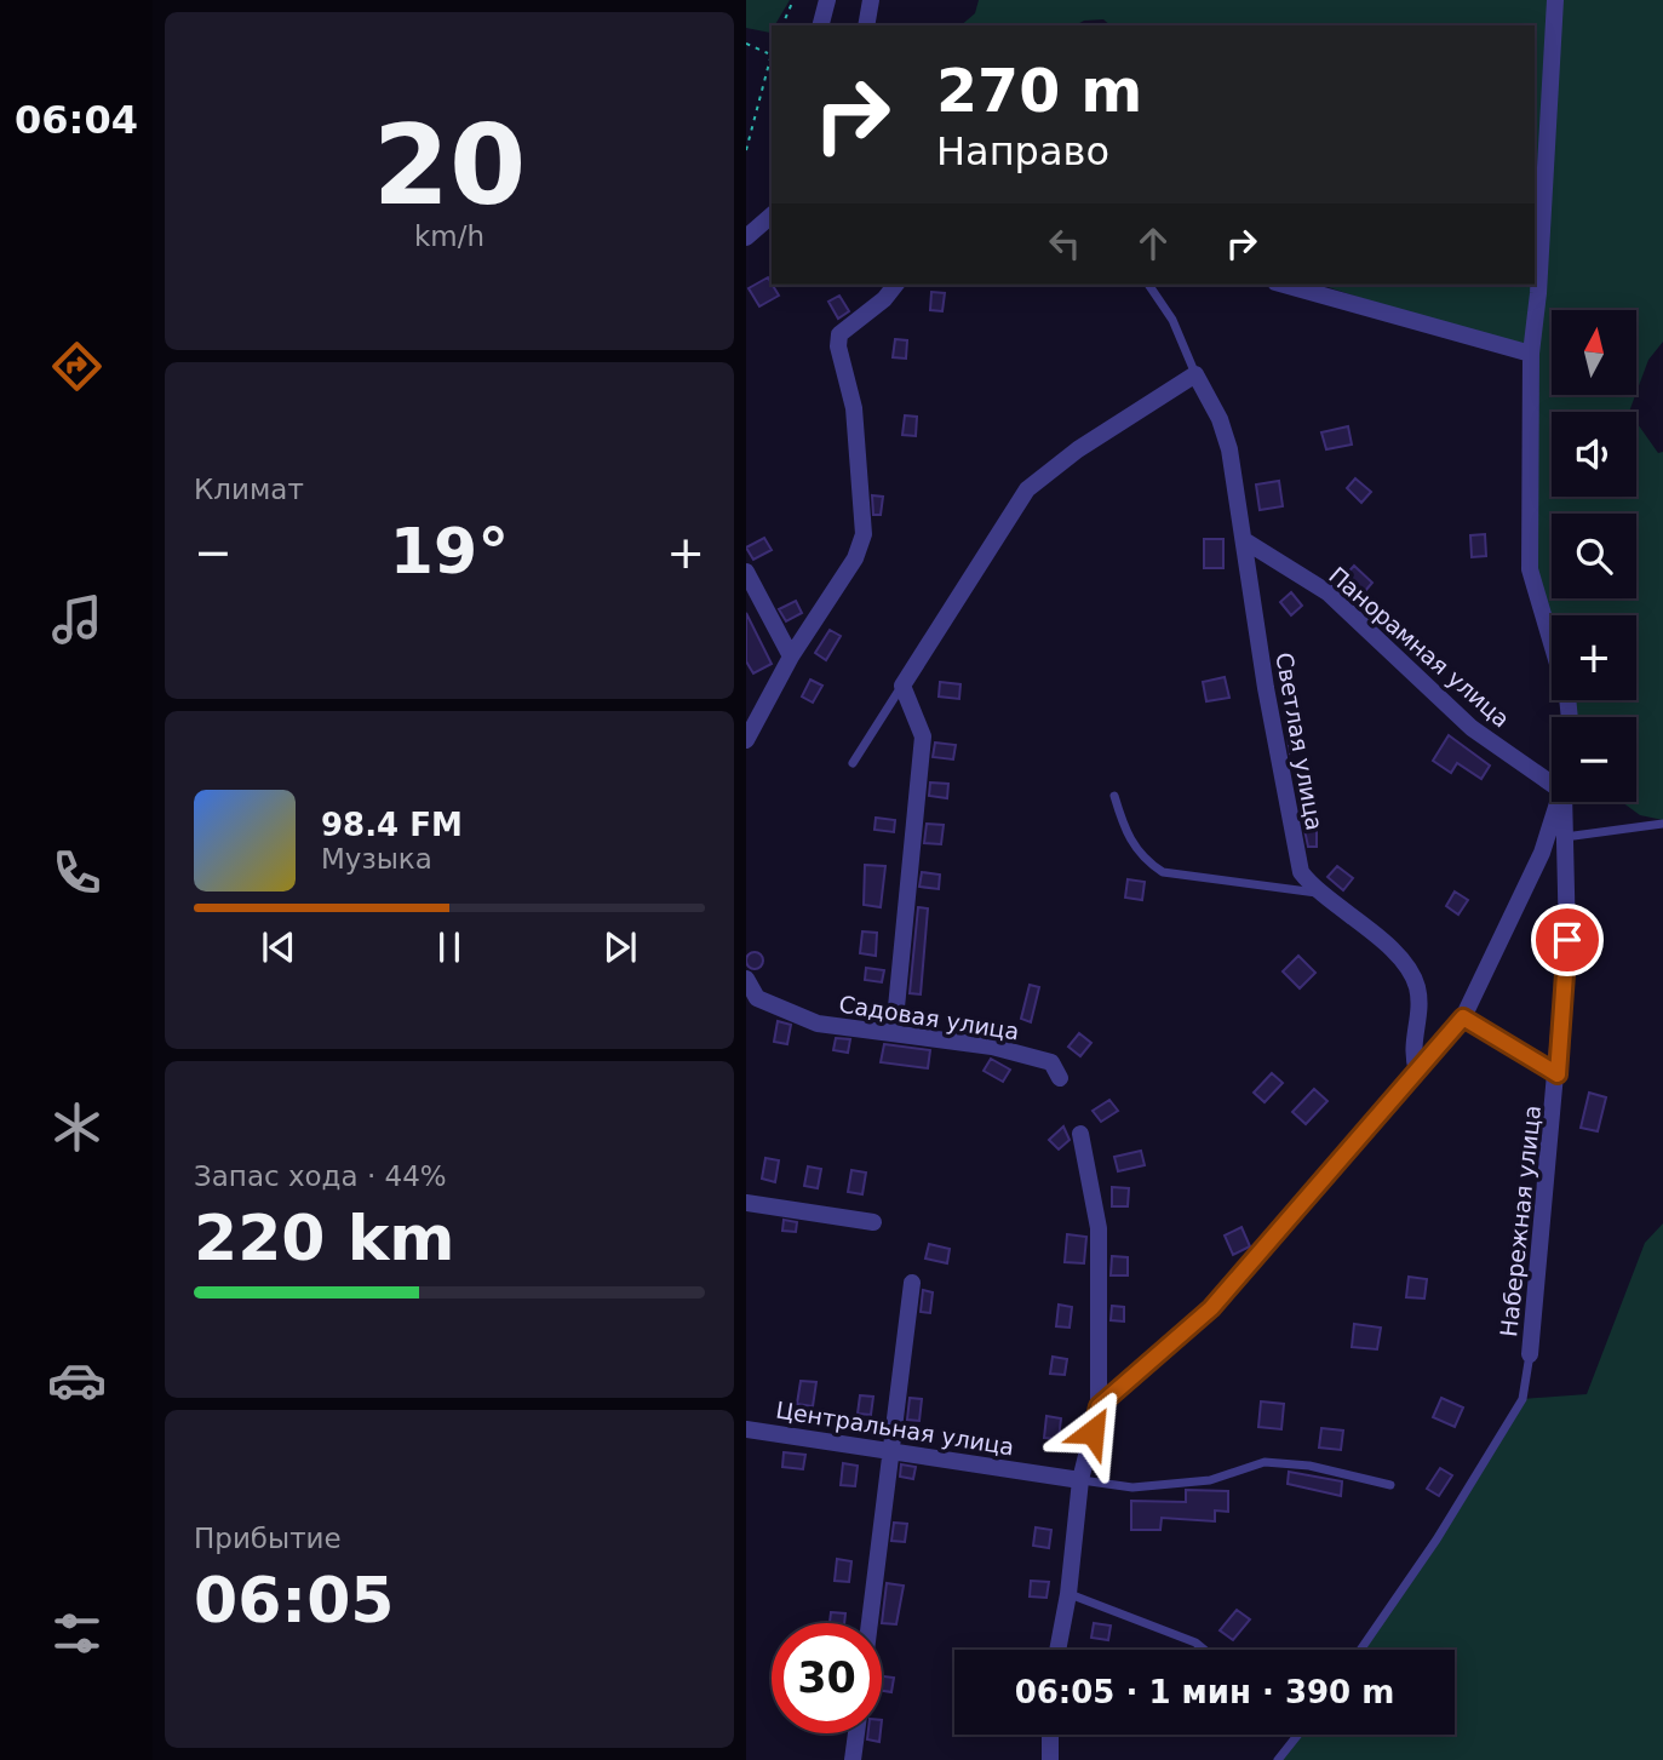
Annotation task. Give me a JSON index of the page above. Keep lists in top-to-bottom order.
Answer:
{
  "streets": {
    "street": [
      "Панорамная улица",
      "Светлая улица",
      "Садовая улица",
      "Набережная улица",
      "Центральная улица"
    ]
  },
  "crossings": [
    ["Панорамная улица", "Светлая улица"]
  ],
  "north": "top",
  "page": {
    "tabs": "06:04",
    "tile": [
      ["20", "km/h"],
      "Климат",
      ["Запас хода · 44%", "220 km"],
      ["Прибытие", "06:05"]
    ],
    "turn": ["270 m", "Направо"],
    "map_buttons": ["+", "−"],
    "heat": ["−", "19°", "+"],
    "song": ["98.4 FM", "Музыка"],
    "limit": "30",
    "trip": "06:05 · 1 мин · 390 m"
  }
}
